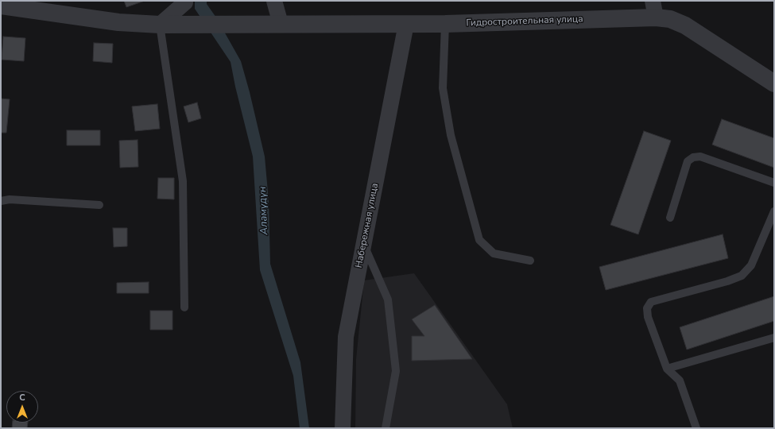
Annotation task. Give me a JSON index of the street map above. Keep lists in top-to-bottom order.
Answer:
{
  "streets": {
    "street": ["Гидростроительная улица", "Набережная улица"]
  },
  "crossings": [
    ["Гидростроительная улица", "Набережная улица"]
  ],
  "water": ["Аламүдүн"],
  "north": "top"
}
